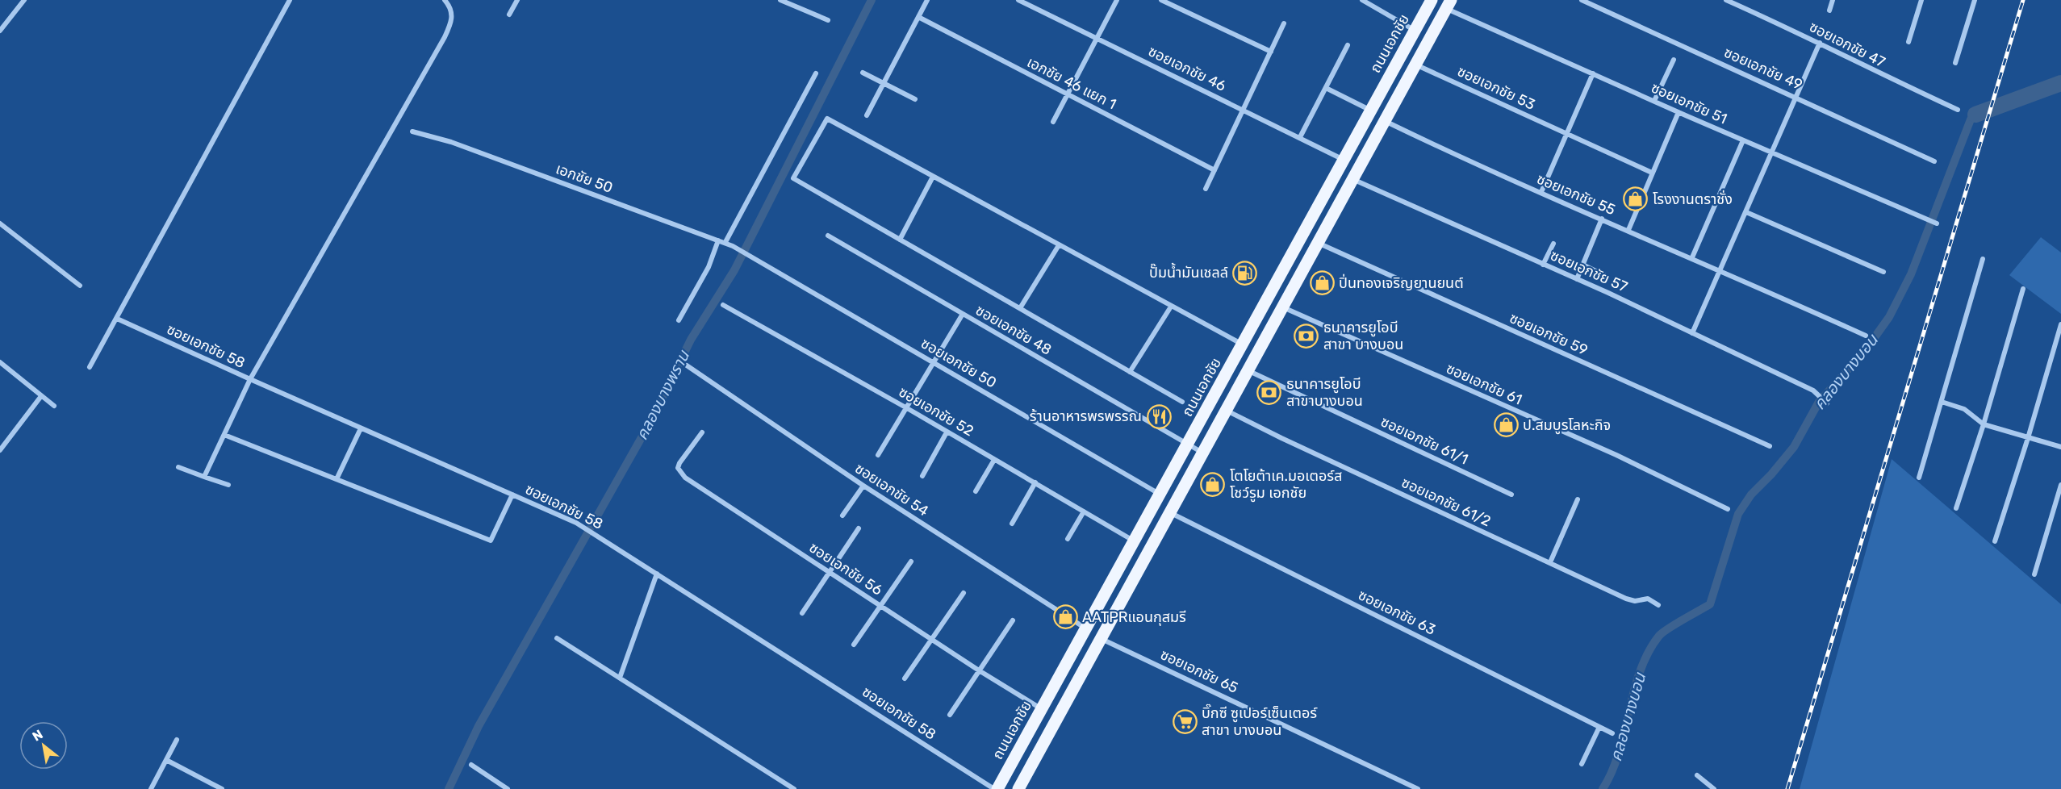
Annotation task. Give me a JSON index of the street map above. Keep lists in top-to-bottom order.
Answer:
{
  "streets": {
    "main road": ["ถนนเอกชัย"],
    "street": [
      "ซอยเอกชัย 47",
      "ซอยเอกชัย 46",
      "ซอยเอกชัย 49",
      "เอกชัย 46 แยก 1",
      "ซอยเอกชัย 53",
      "ซอยเอกชัย 51",
      "เอกชัย 50",
      "ซอยเอกชัย 55",
      "ซอยเอกชัย 57",
      "ซอยเอกชัย 48",
      "ซอยเอกชัย 59",
      "ซอยเอกชัย 58",
      "ซอยเอกชัย 50",
      "ซอยเอกชัย 61",
      "ซอยเอกชัย 52",
      "ซอยเอกชัย 61/1",
      "ซอยเอกชัย 54",
      "ซอยเอกชัย 61/2",
      "ซอยเอกชัย 56",
      "ซอยเอกชัย 63",
      "ซอยเอกชัย 65"
    ]
  },
  "crossings": [
    ["ถนนเอกชัย", "ซอยเอกชัย 46"],
    ["ถนนเอกชัย", "ซอยเอกชัย 48"],
    ["ถนนเอกชัย", "ซอยเอกชัย 58"],
    ["ถนนเอกชัย", "ซอยเอกชัย 50"],
    ["ถนนเอกชัย", "ซอยเอกชัย 52"],
    ["ถนนเอกชัย", "ซอยเอกชัย 54"],
    ["ถนนเอกชัย", "ซอยเอกชัย 56"],
    ["เอกชัย 50", "ซอยเอกชัย 50"]
  ],
  "water": ["คลองบางบอน", "คลองบางพราน"],
  "places": {
    "shop": [
      "โรงงานตราชั่ง",
      "ปิ่นทองเจริญยานยนต์",
      "ป.สมบูรโลหะกิจ",
      "โตโยต้าเค.มอเตอร์ส โชว์รูม เอกชัย",
      "AATPRแอนกุสมรี"
    ],
    "fuel station": ["ปั๊มน้ำมันเชลล์"],
    "bank": ["ธนาคารยูโอบี สาขา บางบอน", "ธนาคารยูโอบี สาขาบางบอน"],
    "restaurant": ["ร้านอาหารพรพรรณ"],
    "supermarket": ["บิ๊กซี ซูเปอร์เซ็นเตอร์ สาขา บางบอน"]
  },
  "north": "top left"
}
